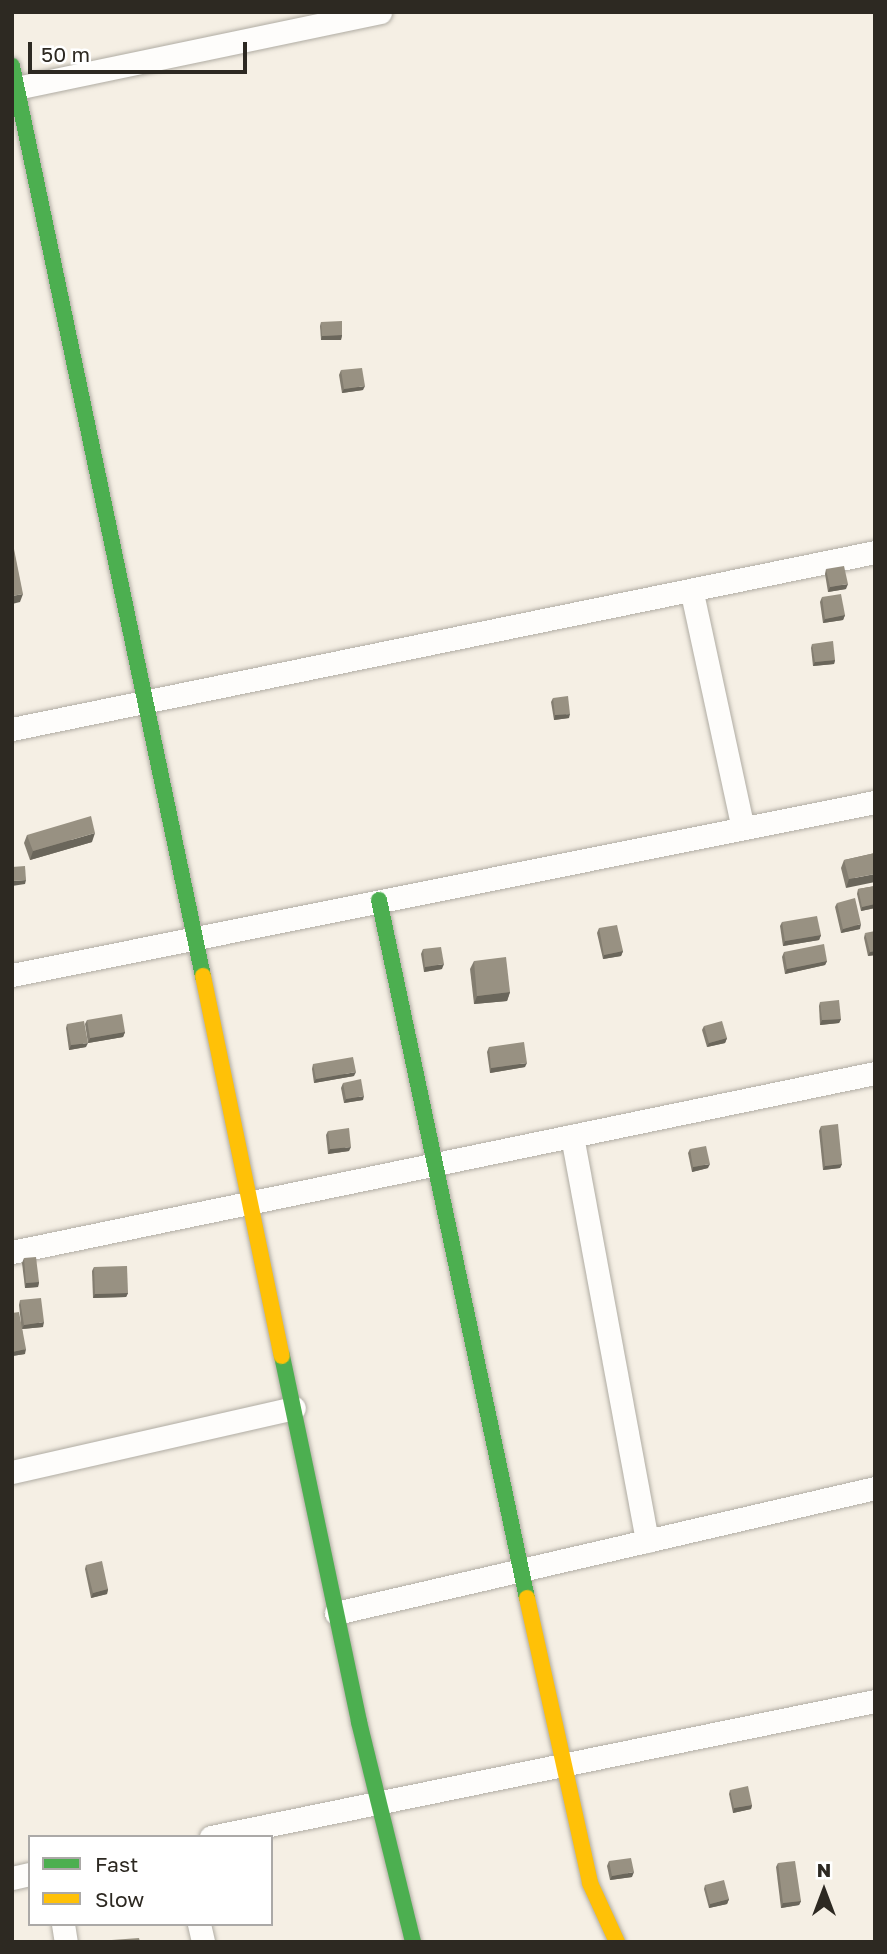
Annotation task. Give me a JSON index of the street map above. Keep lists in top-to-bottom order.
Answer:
{
  "legend": ["Fast", "Slow"],
  "scale_bar": "50 m",
  "north": "top"
}
